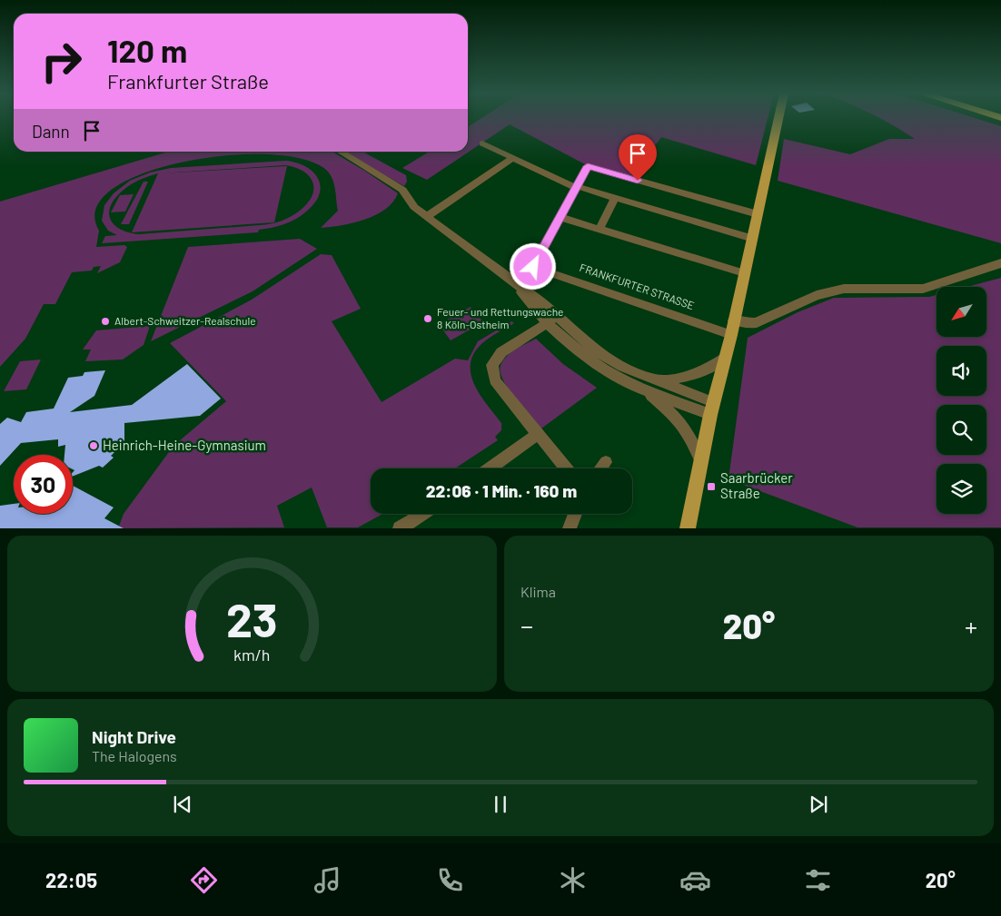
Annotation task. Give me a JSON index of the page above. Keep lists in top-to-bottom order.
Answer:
{
  "streets": {
    "street": ["FRANKFURTER STRASSE"]
  },
  "places": {
    "other": ["Feuer- und Rettungswache 8 Köln-Ostheim", "Albert-Schweitzer-Realschule", "Heinrich-Heine-Gymnasium"],
    "transit": ["Saarbrücker Straße"]
  },
  "north": "bottom left",
  "page": {
    "turn": ["120 m", "Frankfurter Straße"],
    "then": "Dann",
    "limit": "30",
    "trip": "22:06 · 1 Min. · 160 m",
    "tile": "Klima",
    "heat": ["−", "20°", "+"],
    "song": ["Night Drive", "The Halogens"],
    "tabs": ["22:05", "20°"],
    "gauge": ["23", "km/h"]
  }
}
